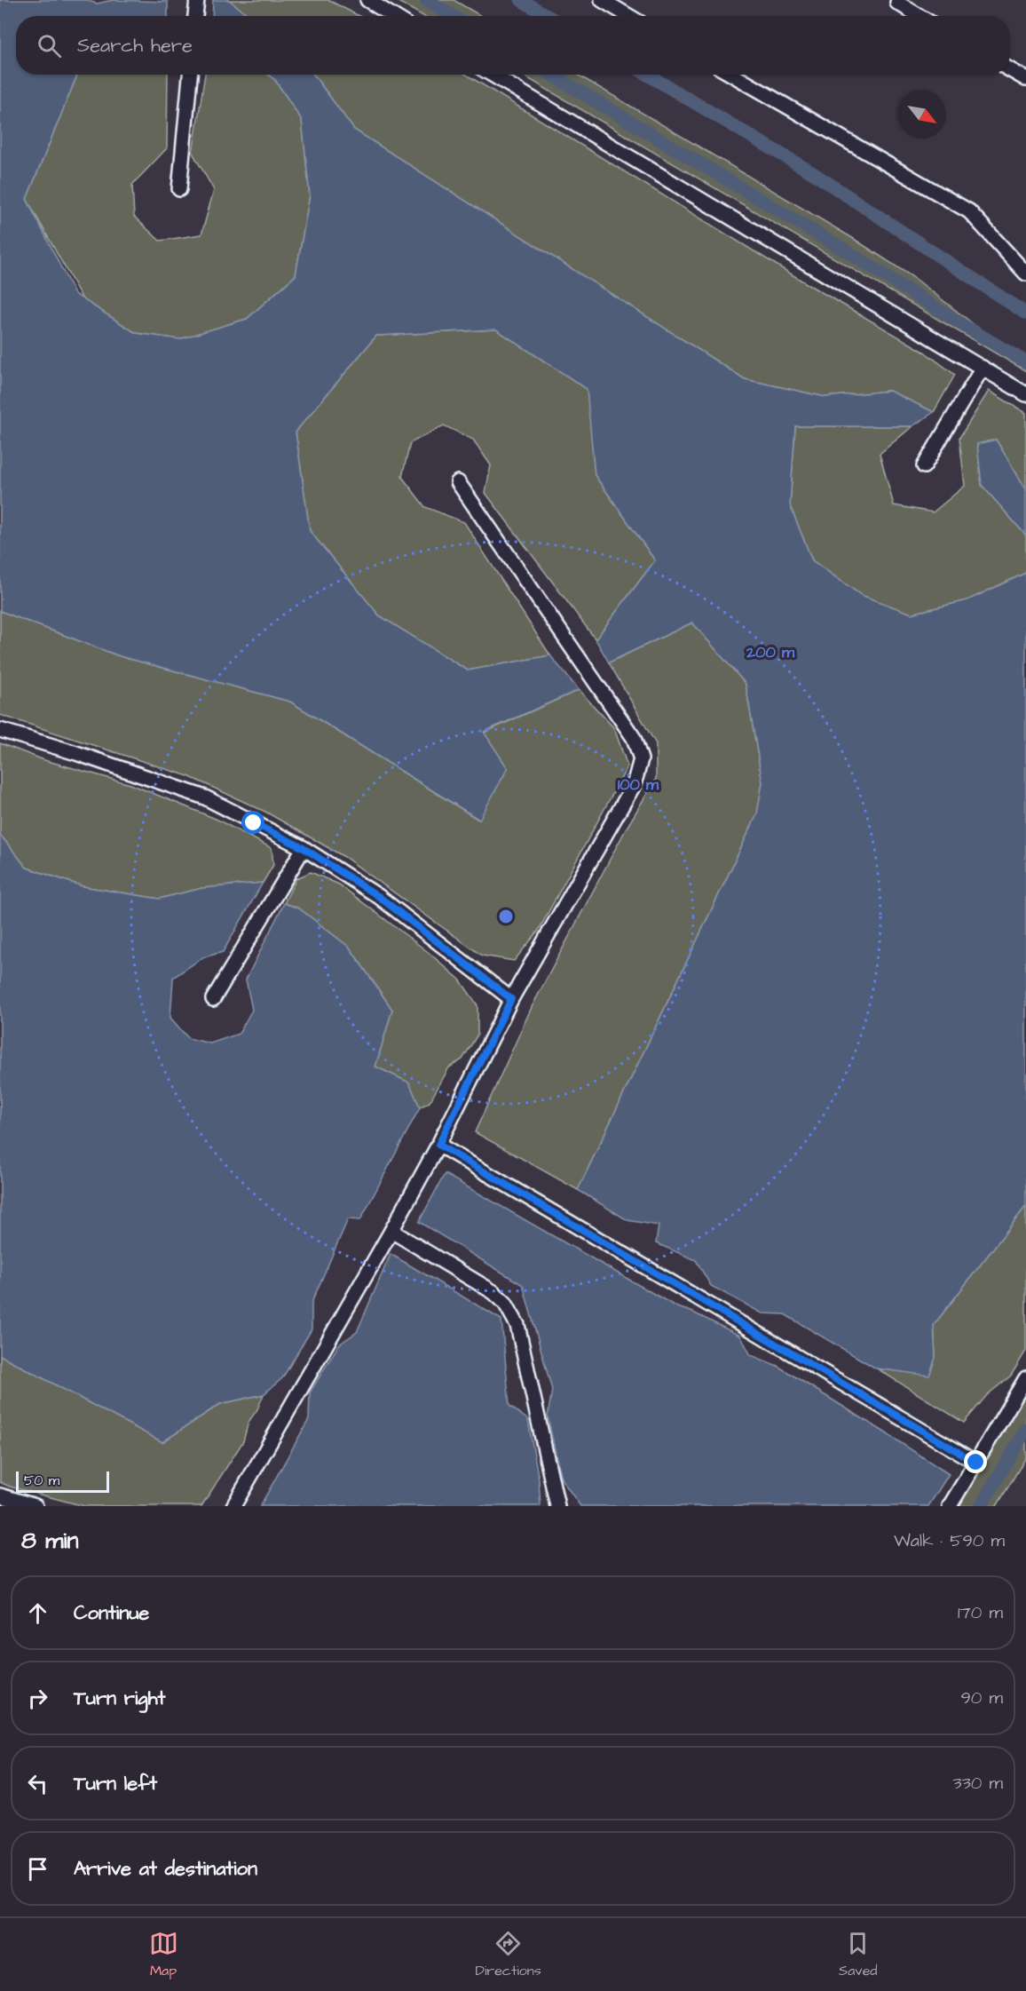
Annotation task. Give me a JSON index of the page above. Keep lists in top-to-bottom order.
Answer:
{
  "scale_bar": "50 m",
  "north": "bottom right",
  "page": {
    "search": "Search here",
    "scale": "50 m",
    "heading": ["8 min", "Walk · 590 m"],
    "list": [
      ["Continue", "170 m"],
      ["Turn right", "90 m"],
      ["Turn left", "330 m"],
      "Arrive at destination"
    ],
    "nav": ["Map", "Directions", "Saved"]
  },
  "rings": ["200 m", "100 m"]
}
